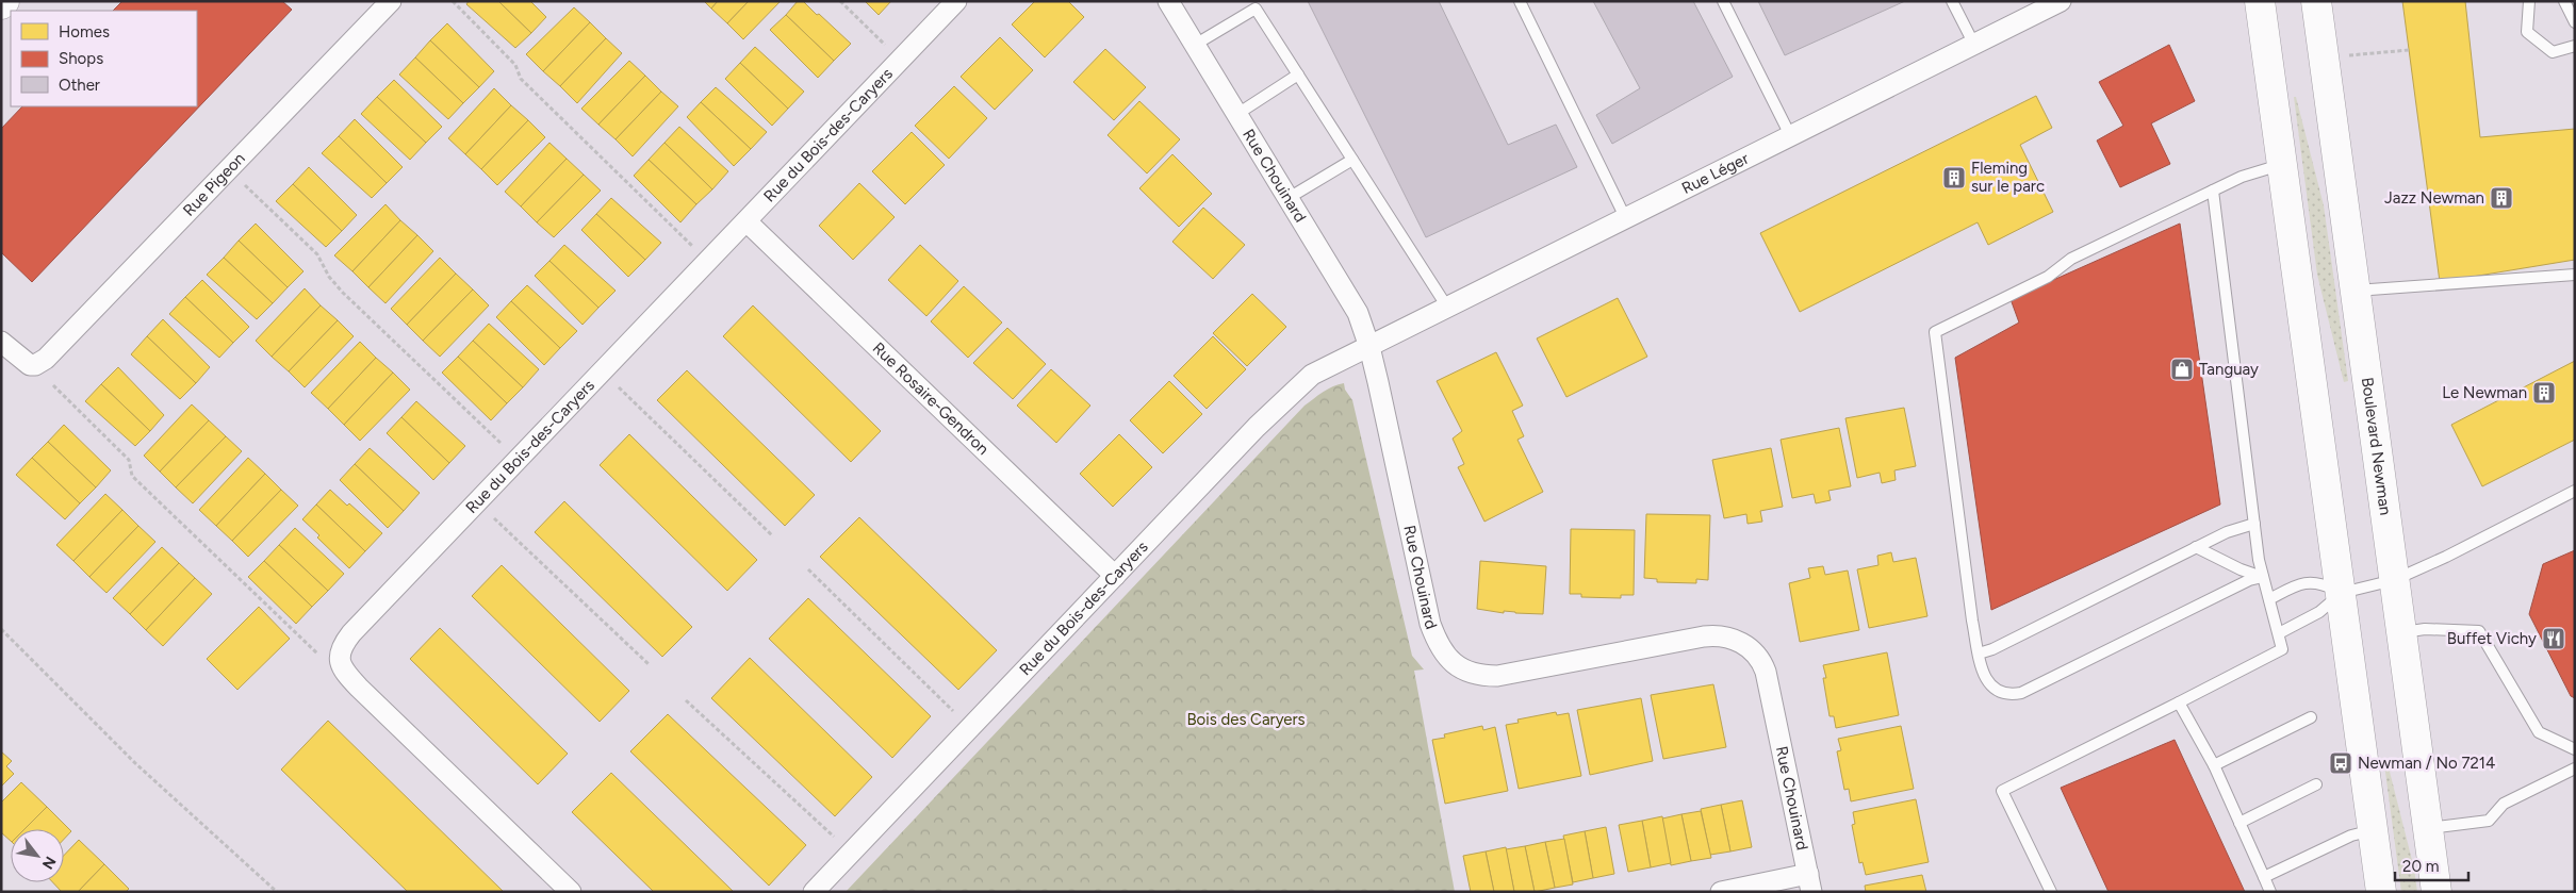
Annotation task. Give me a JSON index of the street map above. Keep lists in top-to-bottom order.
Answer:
{
  "streets": {
    "main road": ["Boulevard Newman"],
    "street": [
      "Rue du Bois-des-Caryers",
      "Rue Léger",
      "Rue Chouinard",
      "Rue Pigeon",
      "Rue Rosaire-Gendron"
    ]
  },
  "crossings": [
    ["Rue du Bois-des-Caryers", "Rue Léger"],
    ["Rue du Bois-des-Caryers", "Rue Chouinard"],
    ["Rue du Bois-des-Caryers", "Rue Rosaire-Gendron"],
    ["Rue Léger", "Rue Chouinard"]
  ],
  "parks": ["Bois des Caryers"],
  "places": {
    "building": ["Fleming sur le parc", "Jazz Newman", "Le Newman"],
    "shop": ["Tanguay"],
    "restaurant": ["Buffet Vichy"],
    "bus stop": ["Newman / No 7214"]
  },
  "legend": ["Homes", "Shops", "Other"],
  "scale_bar": "20 m",
  "north": "bottom right"
}
